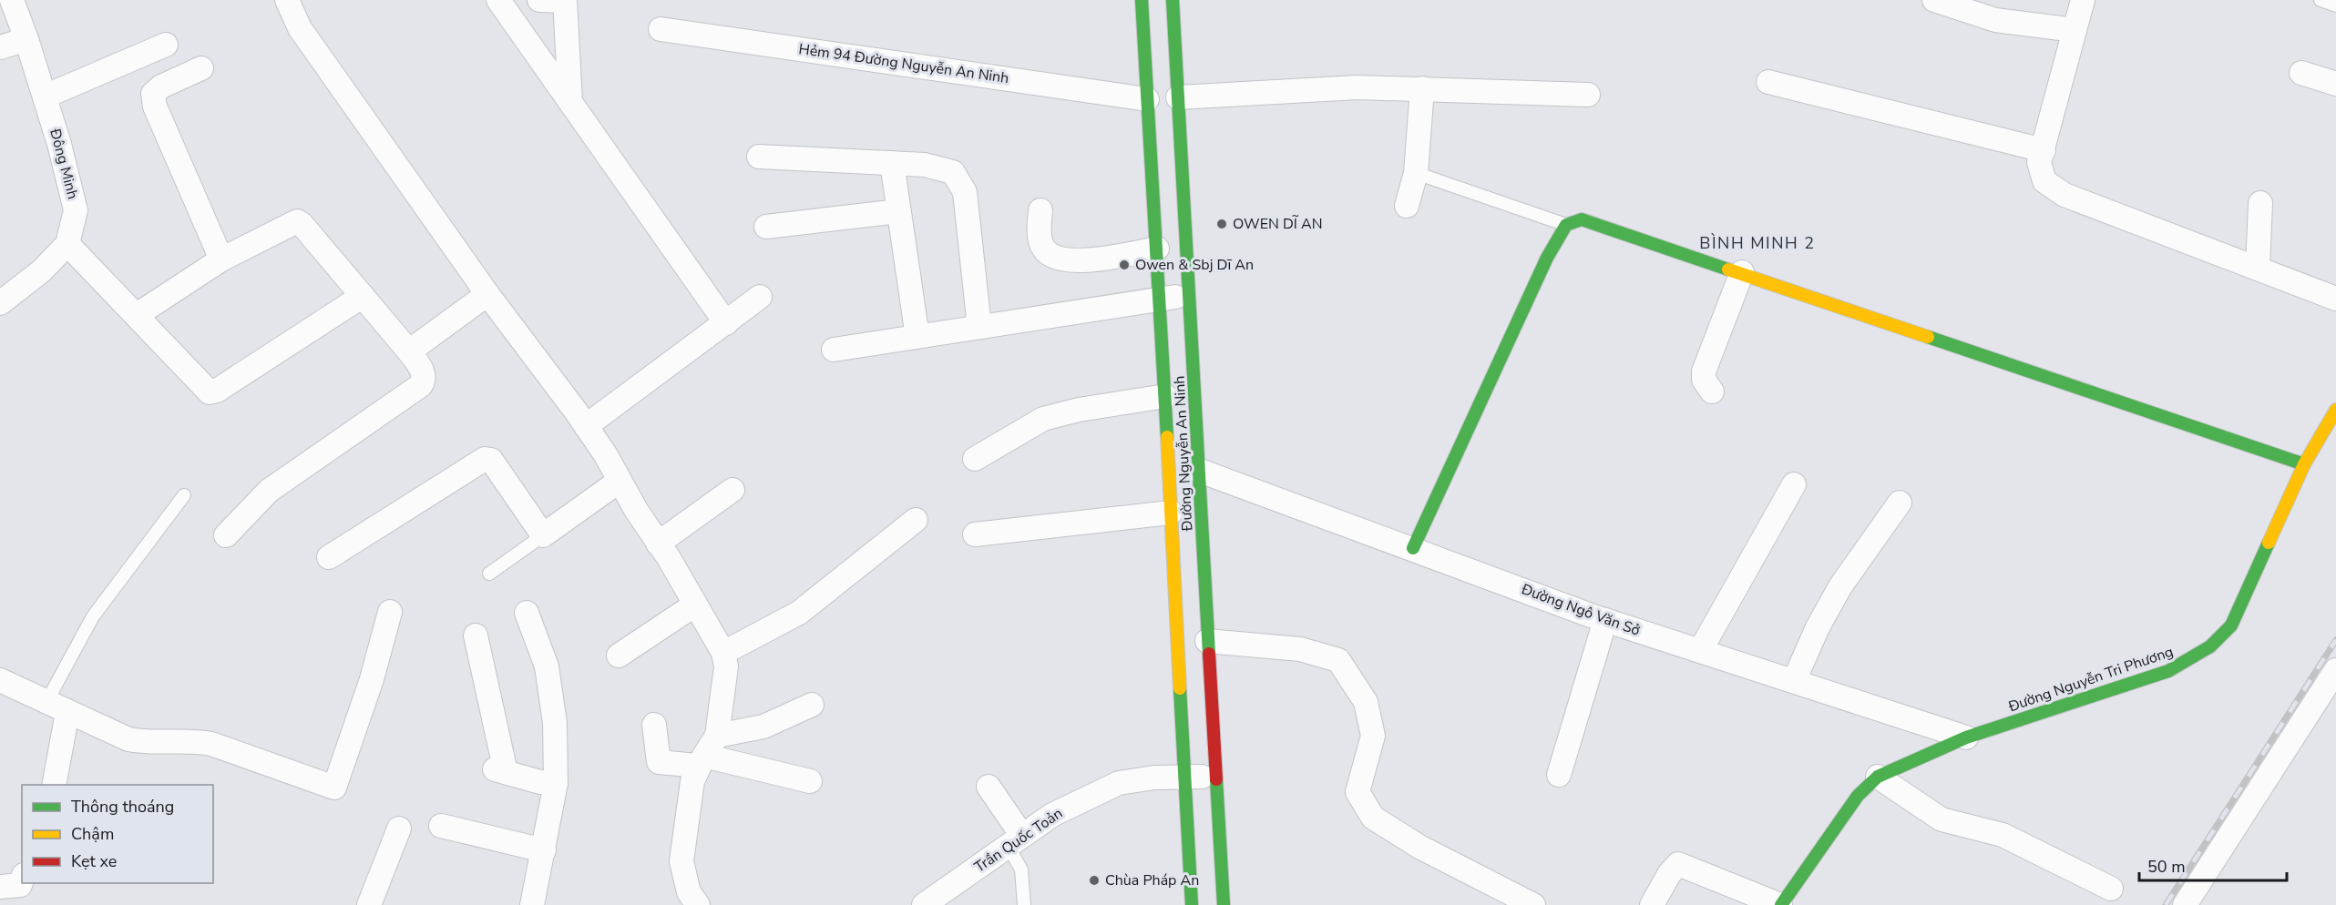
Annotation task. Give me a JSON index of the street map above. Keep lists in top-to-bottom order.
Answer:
{
  "streets": {
    "main road": ["Đường Nguyễn An Ninh", "Đường Nguyễn Tri Phương"],
    "street": [
      "Hẻm 94 Đường Nguyễn An Ninh",
      "Đông Minh",
      "Đường Ngô Văn Sở",
      "Trần Quốc Toản"
    ]
  },
  "crossings": [
    ["Hẻm 94 Đường Nguyễn An Ninh", "Đường Nguyễn An Ninh"],
    ["Đường Nguyễn An Ninh", "Đường Ngô Văn Sở"],
    ["Đường Nguyễn An Ninh", "Trần Quốc Toản"],
    ["Đường Ngô Văn Sở", "Đường Nguyễn Tri Phương"]
  ],
  "districts": ["BÌNH MINH 2"],
  "places": ["OWEN DĨ AN", "Owen & Sbj Dĩ An", "Chùa Pháp An"],
  "legend": ["Thông thoáng", "Chậm", "Kẹt xe"],
  "scale_bar": "50 m"
}
